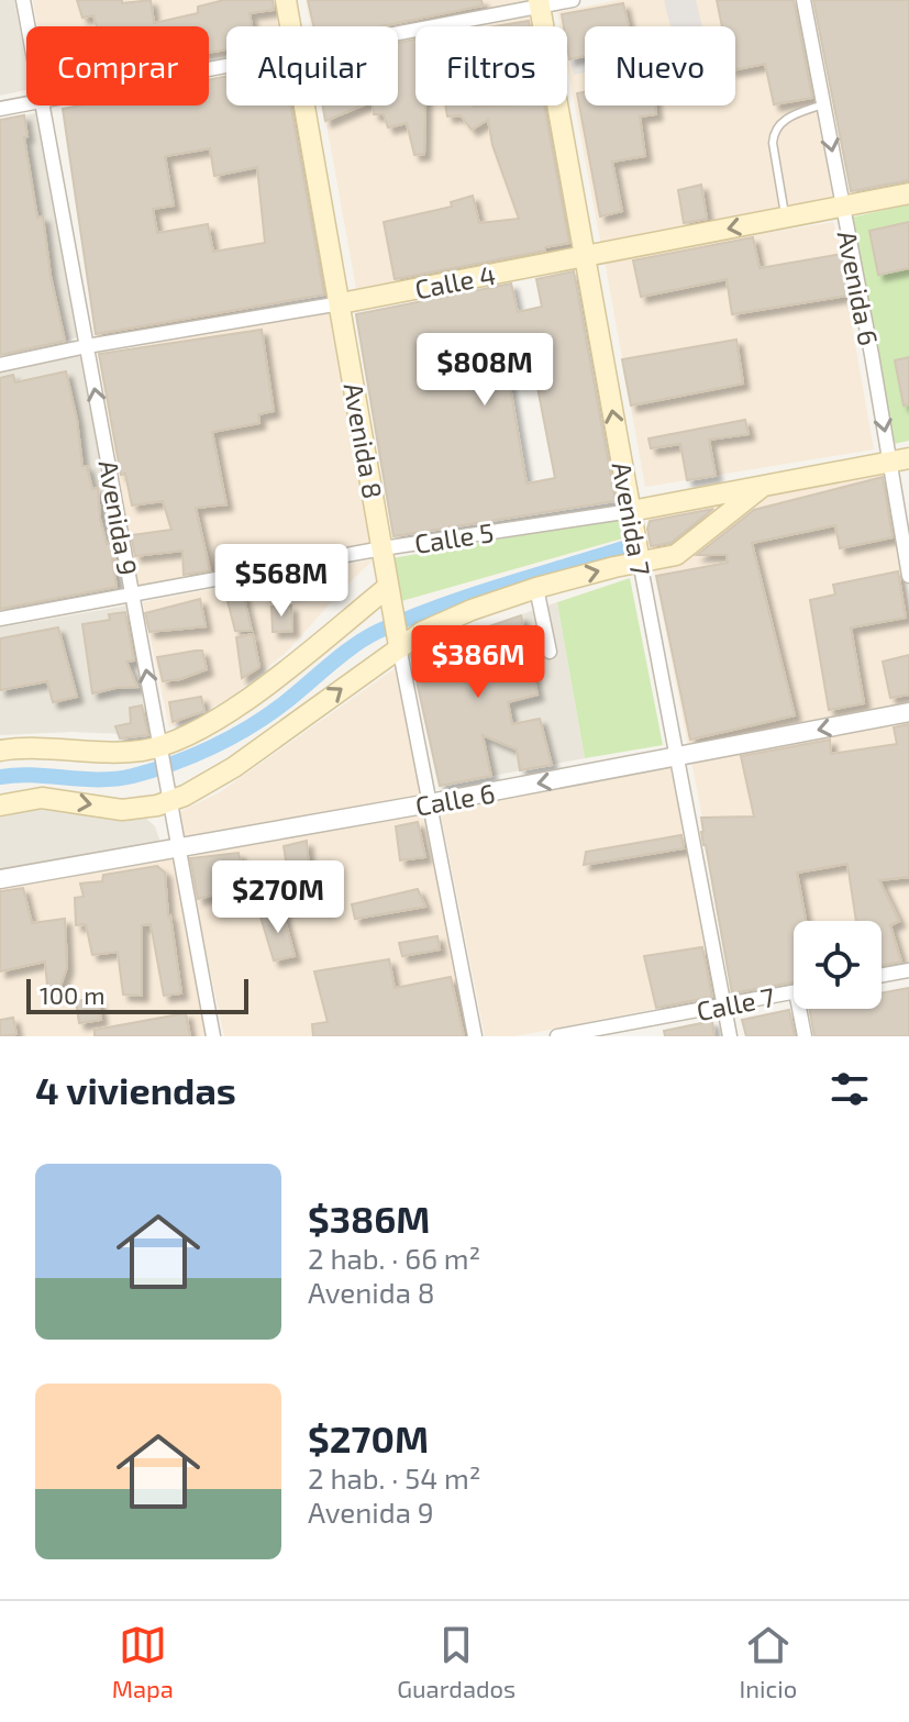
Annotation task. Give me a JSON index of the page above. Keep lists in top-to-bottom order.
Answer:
{
  "streets": {
    "main road": [
      "Calle 4",
      "Avenida 8",
      "Avenida 7",
      "Calle 5"
    ],
    "street": [
      "Avenida 6",
      "Avenida 9",
      "Calle 6",
      "Calle 7"
    ]
  },
  "crossings": [
    ["Calle 4", "Avenida 6"],
    ["Calle 4", "Avenida 8"],
    ["Calle 4", "Avenida 9"],
    ["Calle 4", "Avenida 7"],
    ["Avenida 6", "Calle 5"],
    ["Avenida 8", "Calle 5"],
    ["Avenida 8", "Calle 6"],
    ["Avenida 9", "Calle 5"],
    ["Avenida 9", "Calle 6"],
    ["Avenida 7", "Calle 5"],
    ["Avenida 7", "Calle 6"],
    ["Avenida 7", "Calle 7"]
  ],
  "one_way": ["Avenida 6", "Avenida 9", "Calle 6"],
  "scale_bar": "100 m",
  "page": {
    "chip": [
      "Comprar",
      "Alquilar",
      "Filtros",
      "Nuevo"
    ],
    "price": [
      "$808M",
      "$568M",
      "$386M",
      "$270M"
    ],
    "scale": "100 m",
    "heading": "4 viviendas",
    "list": [
      {
        "name": "$386M",
        "note": "2 hab. · 66 m² · Avenida 8"
      },
      {
        "name": "$270M",
        "note": "2 hab. · 54 m² · Avenida 9"
      }
    ],
    "tabs": ["Mapa", "Guardados", "Inicio"]
  }
}
